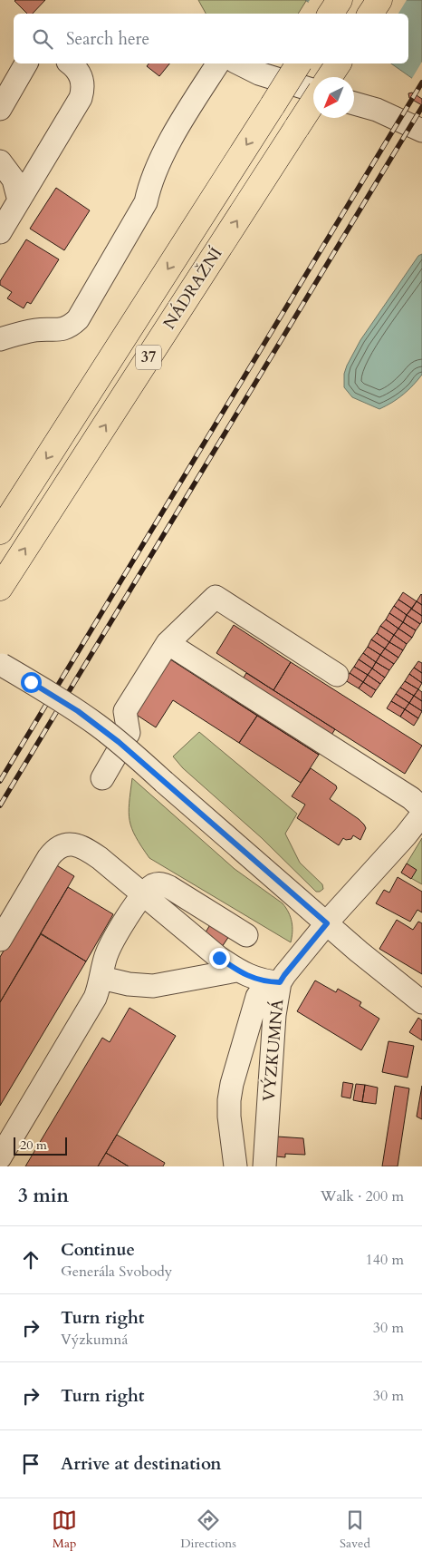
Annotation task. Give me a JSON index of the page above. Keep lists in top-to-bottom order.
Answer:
{
  "streets": {
    "main road": ["NÁDRAŽNÍ", "37"],
    "street": ["VÝZKUMNÁ"]
  },
  "scale_bar": "20 m",
  "north": "bottom left",
  "page": {
    "search": "Search here",
    "scale": "20 m",
    "heading": ["3 min", "Walk · 200 m"],
    "list": [
      ["Continue", "Generála Svobody", "140 m"],
      ["Turn right", "Výzkumná", "30 m"],
      ["Turn right", "30 m"],
      "Arrive at destination"
    ],
    "nav": ["Map", "Directions", "Saved"]
  }
}
